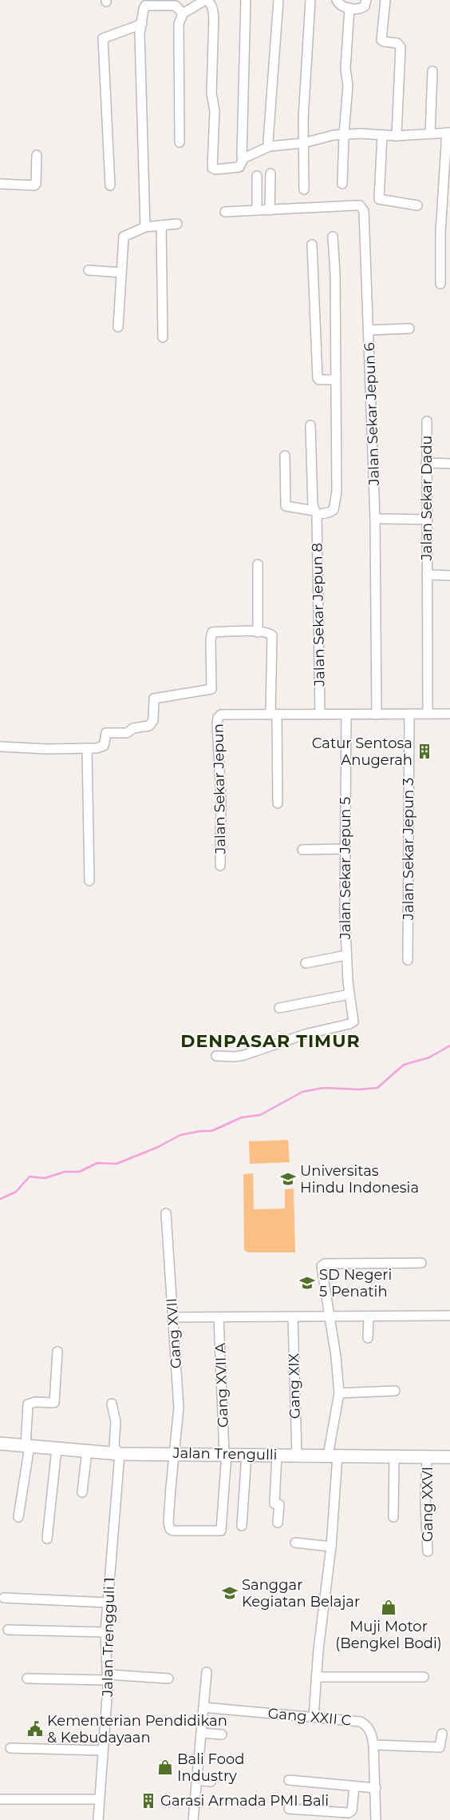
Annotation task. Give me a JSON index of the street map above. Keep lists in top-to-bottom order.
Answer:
{
  "streets": {
    "main road": ["Jalan Trengulli"],
    "street": [
      "Jalan Sekar Jepun 6",
      "Jalan Sekar Dadu",
      "Jalan Sekar Jepun 8",
      "Jalan Sekar Jepun",
      "Jalan Sekar Jepun 3",
      "Jalan Sekar Jepun 5",
      "Gang XVII",
      "Gang XVII A",
      "Gang XIX",
      "Gang XXVI",
      "Jalan Trengguli 1",
      "Gang XXII C"
    ]
  },
  "crossings": [
    ["Jalan Sekar Jepun 6", "Jalan Sekar Jepun"],
    ["Jalan Sekar Jepun 8", "Jalan Sekar Jepun"],
    ["Jalan Sekar Jepun", "Jalan Sekar Jepun 3"],
    ["Jalan Sekar Jepun", "Jalan Sekar Jepun 5"],
    ["Gang XVII", "Gang XVII A"],
    ["Gang XVII", "Jalan Trengulli"],
    ["Gang XVII A", "Jalan Trengulli"],
    ["Gang XIX", "Jalan Trengulli"],
    ["Jalan Trengulli", "Gang XXVI"],
    ["Jalan Trengulli", "Jalan Trengguli 1"]
  ],
  "districts": ["DENPASAR TIMUR"],
  "places": {
    "building": ["Catur Sentosa Anugerah", "Garasi Armada PMI Bali"],
    "school or university": ["Universitas Hindu Indonesia", "SD Negeri 5 Penatih", "Sanggar Kegiatan Belajar"],
    "shop": ["Muji Motor (Bengkel Bodi)", "Bali Food Industry"],
    "public building": ["Kementerian Pendidikan & Kebudayaan"]
  }
}
